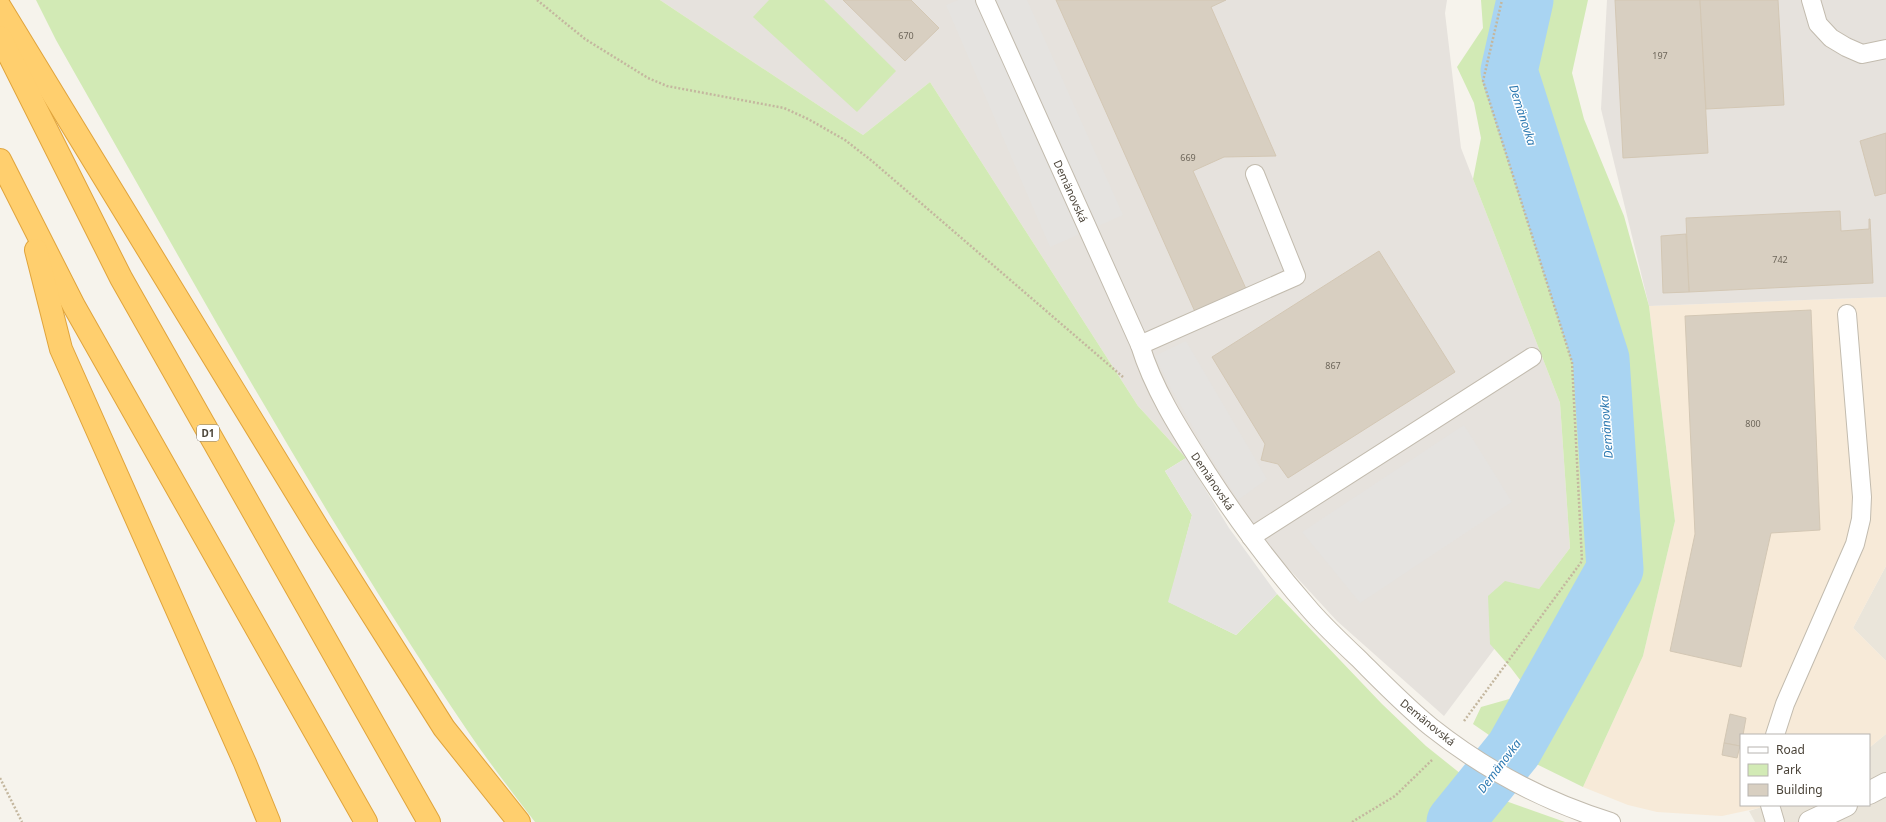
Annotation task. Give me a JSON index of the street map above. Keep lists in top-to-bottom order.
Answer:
{
  "streets": {
    "highway": ["D1"],
    "lane": ["Demänovská"]
  },
  "water": ["Demänovka"],
  "house_numbers": [
    "670",
    "197",
    "669",
    "742",
    "867",
    "800"
  ],
  "legend": ["Road", "Park", "Building"]
}
